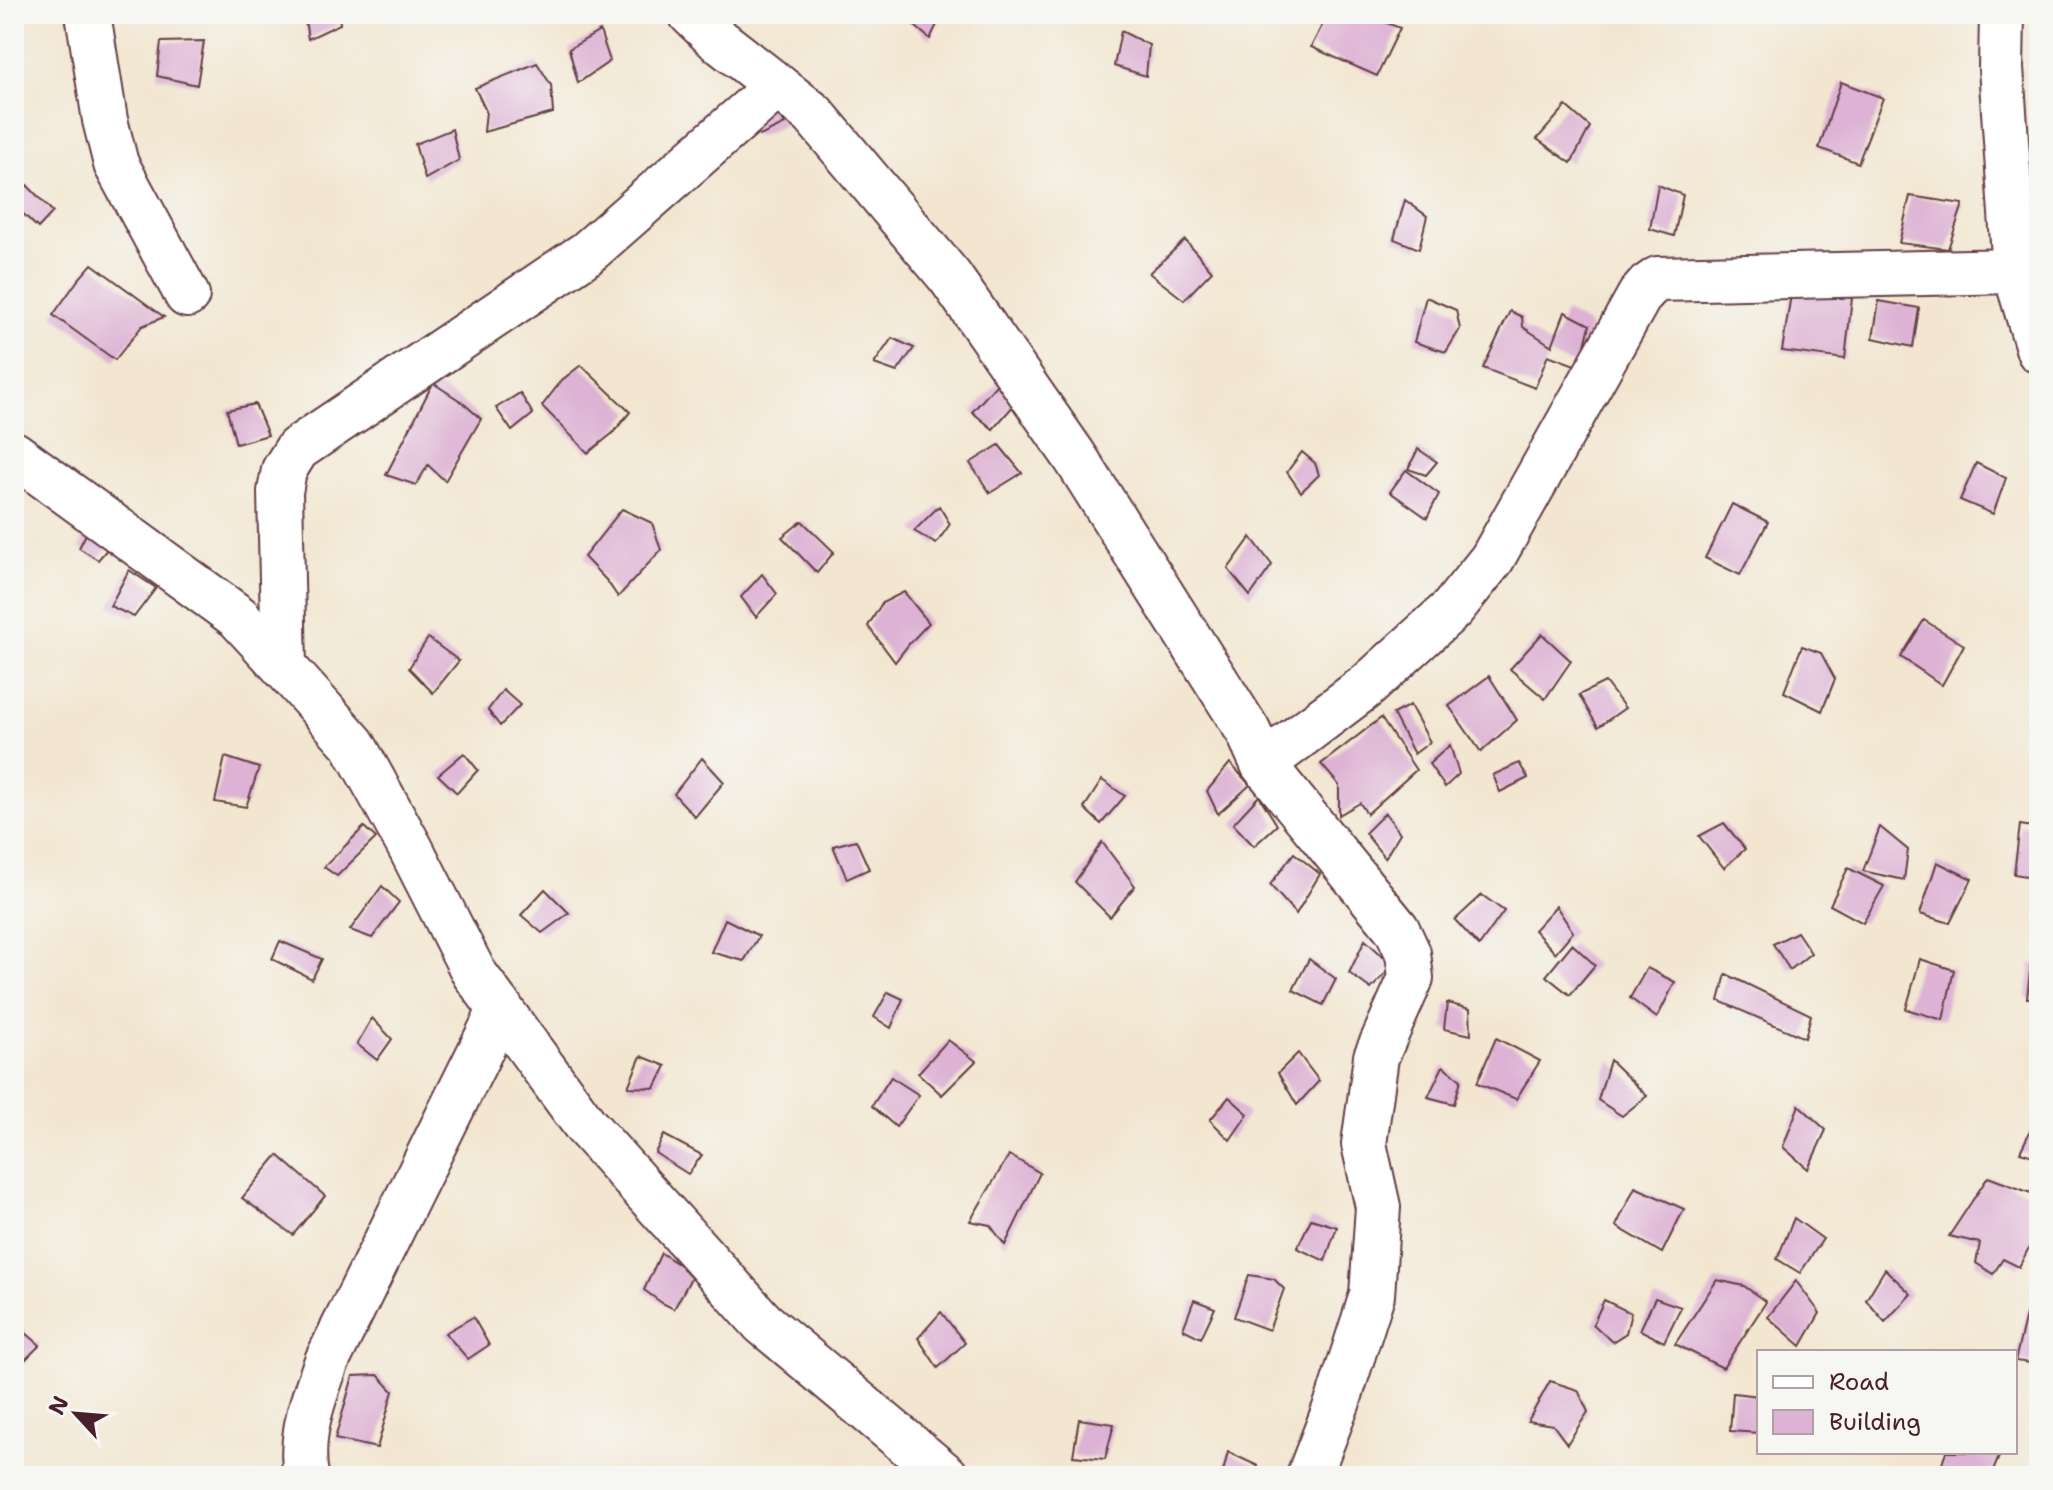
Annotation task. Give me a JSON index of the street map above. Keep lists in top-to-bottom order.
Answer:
{
  "legend": ["Road", "Building"],
  "north": "top left"
}
